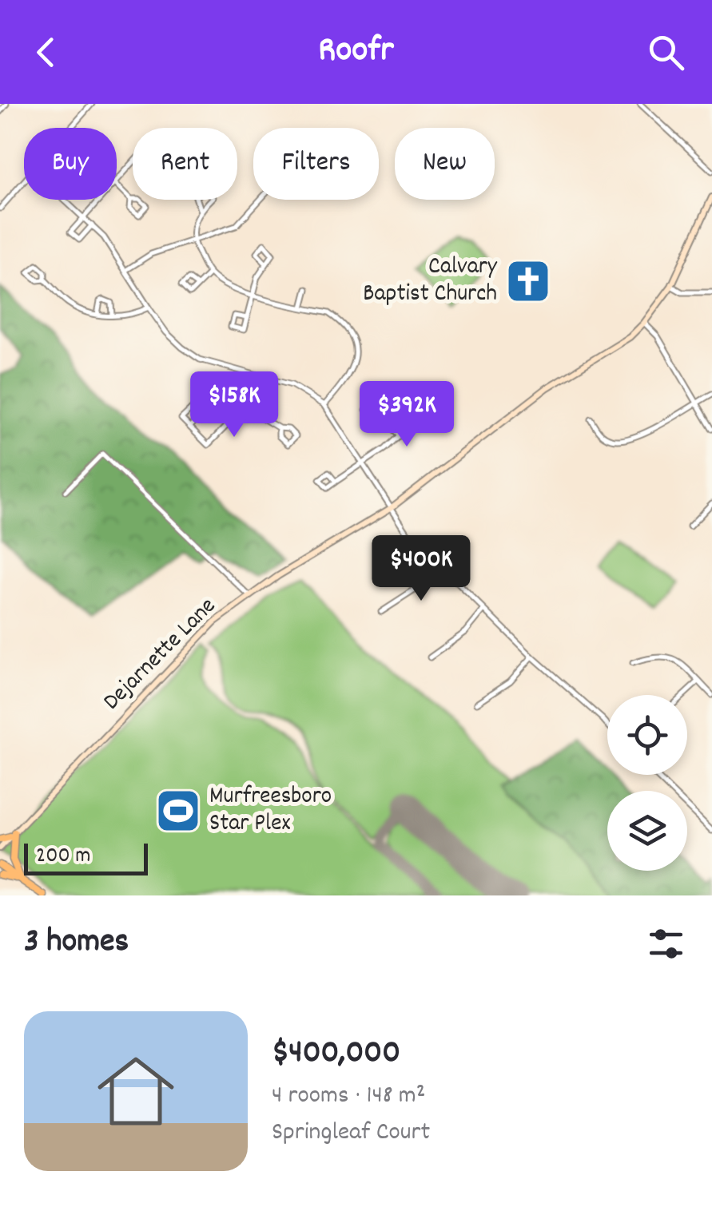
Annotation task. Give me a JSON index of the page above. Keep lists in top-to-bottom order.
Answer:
{
  "streets": {
    "main road": ["Dejarnette Lane"]
  },
  "places": {
    "church": ["Calvary Baptist Church"],
    "sports": ["Murfreesboro Star Plex"]
  },
  "scale_bar": "200 m",
  "page": {
    "header": "Roofr",
    "chip": [
      "Buy",
      "Rent",
      "Filters",
      "New"
    ],
    "price": ["$158K", "$392K", "$400K"],
    "scale": "200 m",
    "heading": "3 homes",
    "list": [
      {
        "name": "$400,000",
        "note": "4 rooms · 148 m² · Springleaf Court"
      }
    ]
  }
}
